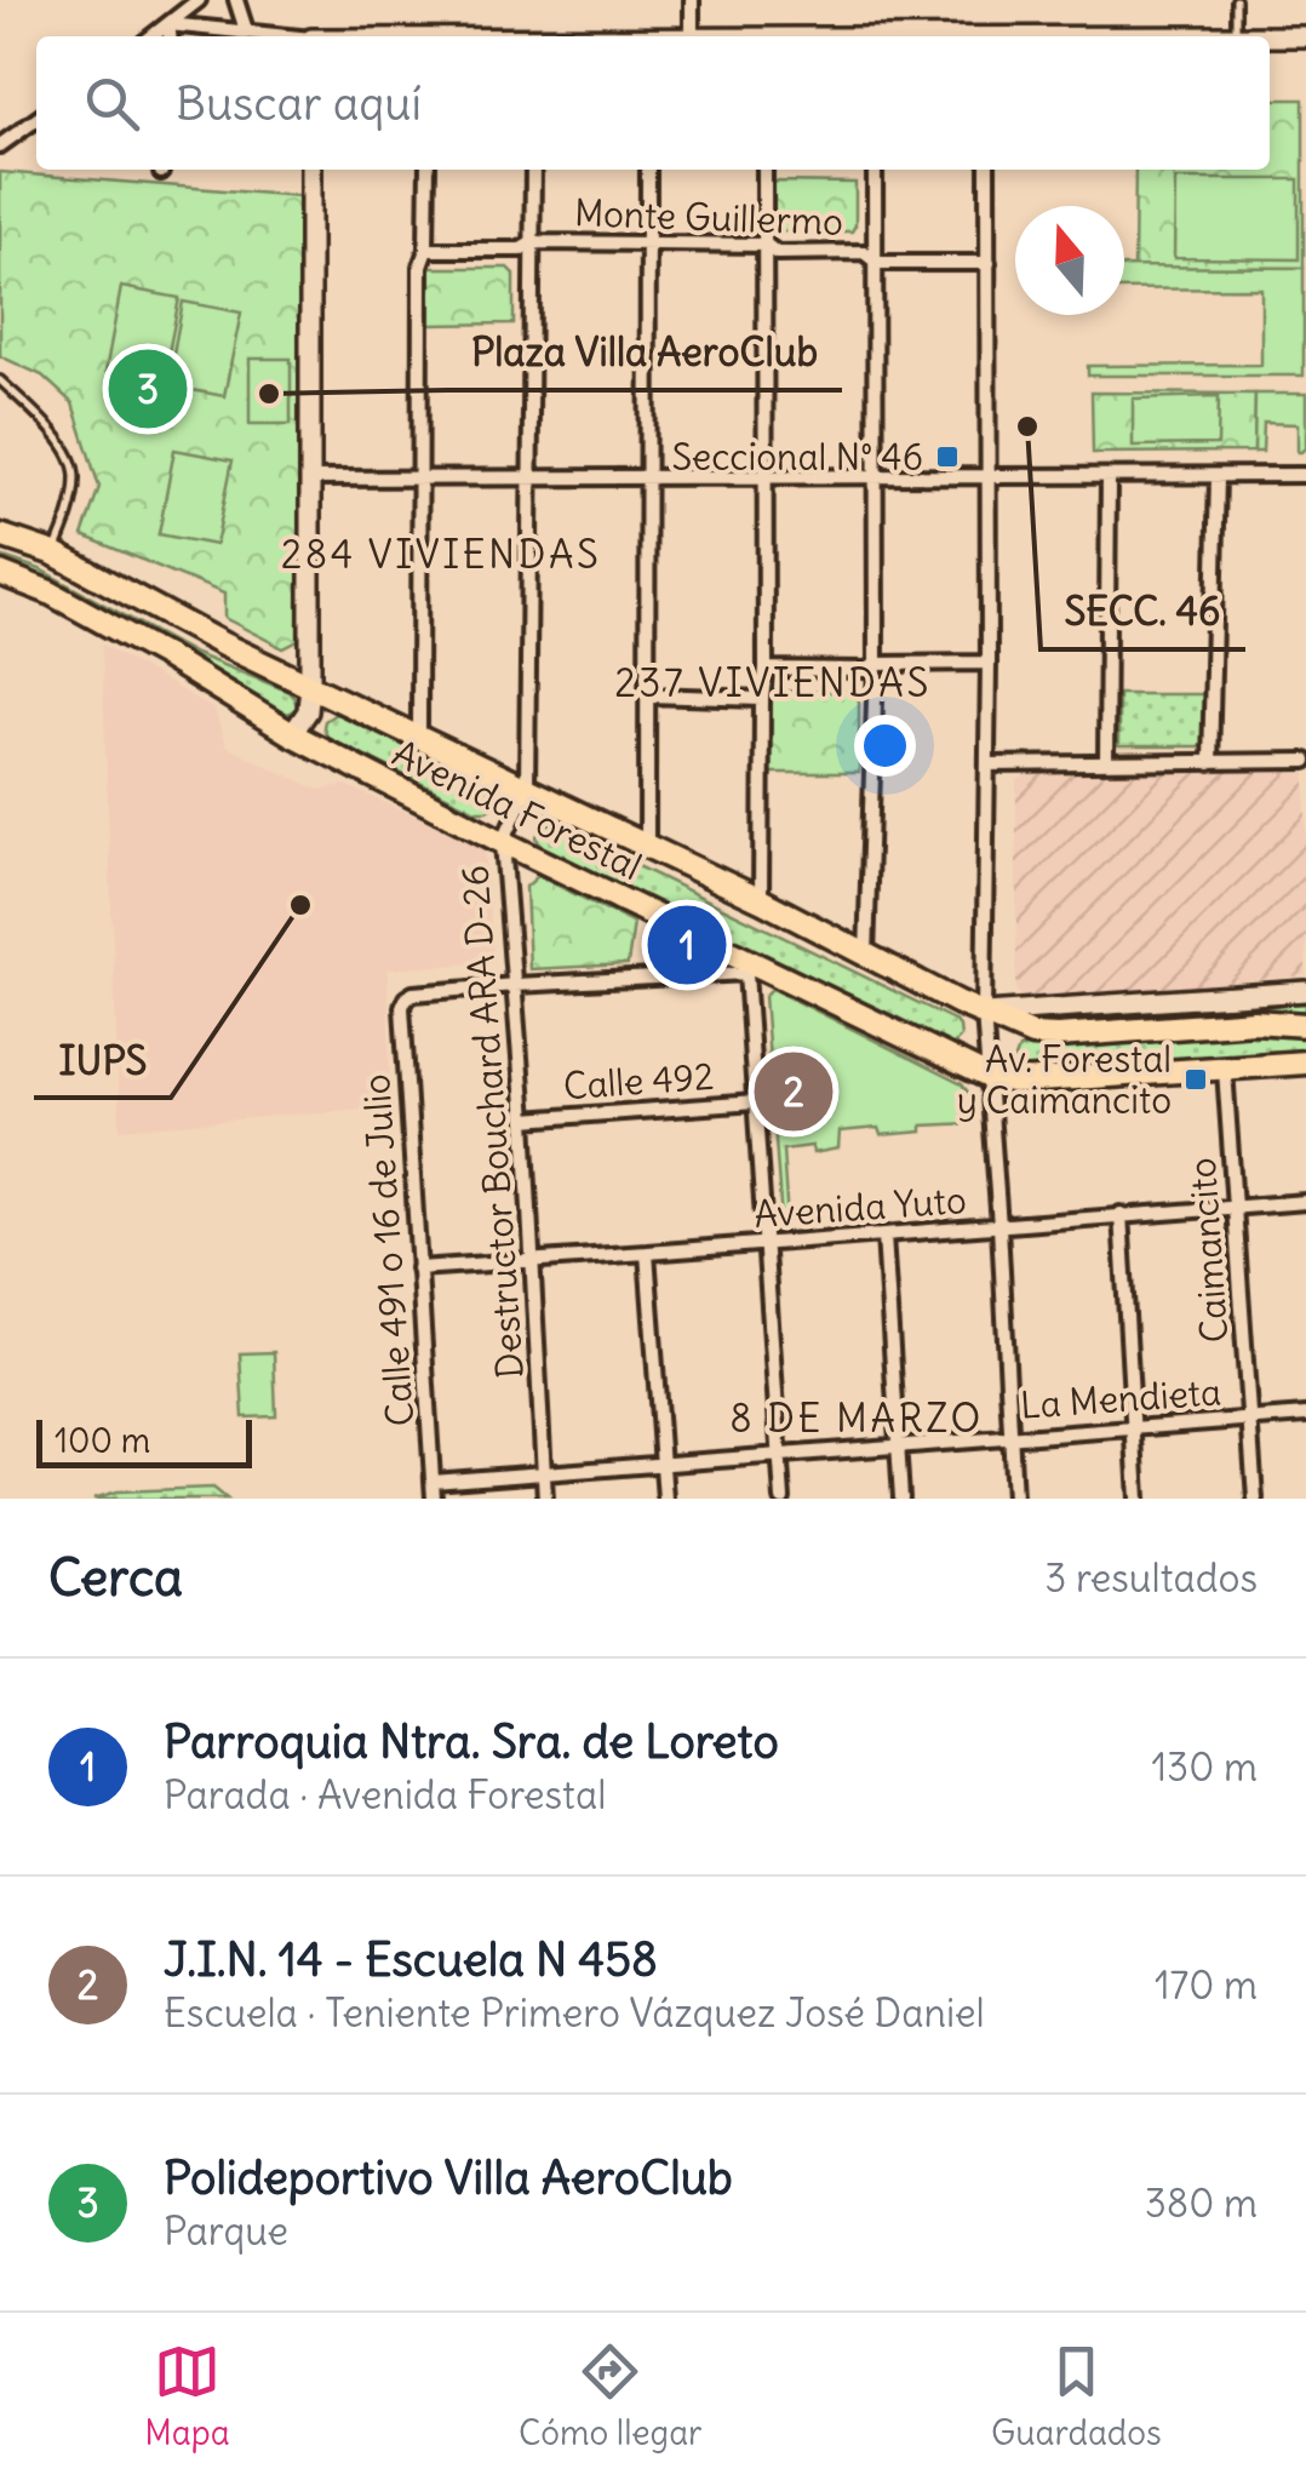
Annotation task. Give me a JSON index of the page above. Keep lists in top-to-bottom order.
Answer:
{
  "streets": {
    "main road": ["Avenida Forestal"],
    "street": [
      "Monte Guillermo",
      "Calle 492",
      "Destructor Bouchard ARA D-26",
      "Avenida Yuto",
      "Calle 491 o 16 de Julio",
      "Caimancito",
      "La Mendieta"
    ]
  },
  "crossings": [
    ["Monte Guillermo", "Destructor Bouchard ARA D-26"],
    ["Avenida Forestal", "Destructor Bouchard ARA D-26"],
    ["Avenida Forestal", "Caimancito"],
    ["Calle 492", "Destructor Bouchard ARA D-26"],
    ["Destructor Bouchard ARA D-26", "Avenida Yuto"],
    ["Destructor Bouchard ARA D-26", "Calle 491 o 16 de Julio"],
    ["Destructor Bouchard ARA D-26", "La Mendieta"],
    ["Avenida Yuto", "Calle 491 o 16 de Julio"],
    ["Avenida Yuto", "Caimancito"],
    ["Calle 491 o 16 de Julio", "La Mendieta"],
    ["Caimancito", "La Mendieta"]
  ],
  "districts": ["284 VIVIENDAS", "237 VIVIENDAS", "8 DE MARZO"],
  "places": {
    "other": ["Plaza Villa AeroClub", "SECC. 46", "IUPS"],
    "transit": ["Seccional N° 46", "Av. Forestal y Caimancito"]
  },
  "scale_bar": "100 m",
  "north": "top",
  "page": {
    "search": "Buscar aquí",
    "pins": ["3", "1", "2"],
    "scale": "100 m",
    "heading": ["Cerca", "3 resultados"],
    "list": [
      {
        "mark": "1",
        "name": "Parroquia Ntra. Sra. de Loreto",
        "note": "Parada · Avenida Forestal",
        "value": "130 m"
      },
      {
        "mark": "2",
        "name": "J.I.N. 14 - Escuela N 458",
        "note": "Escuela · Teniente Primero Vázquez José Daniel",
        "value": "170 m"
      },
      {
        "mark": "3",
        "name": "Polideportivo Villa AeroClub",
        "note": "Parque",
        "value": "380 m"
      }
    ],
    "nav": ["Mapa", "Cómo llegar", "Guardados"]
  }
}
